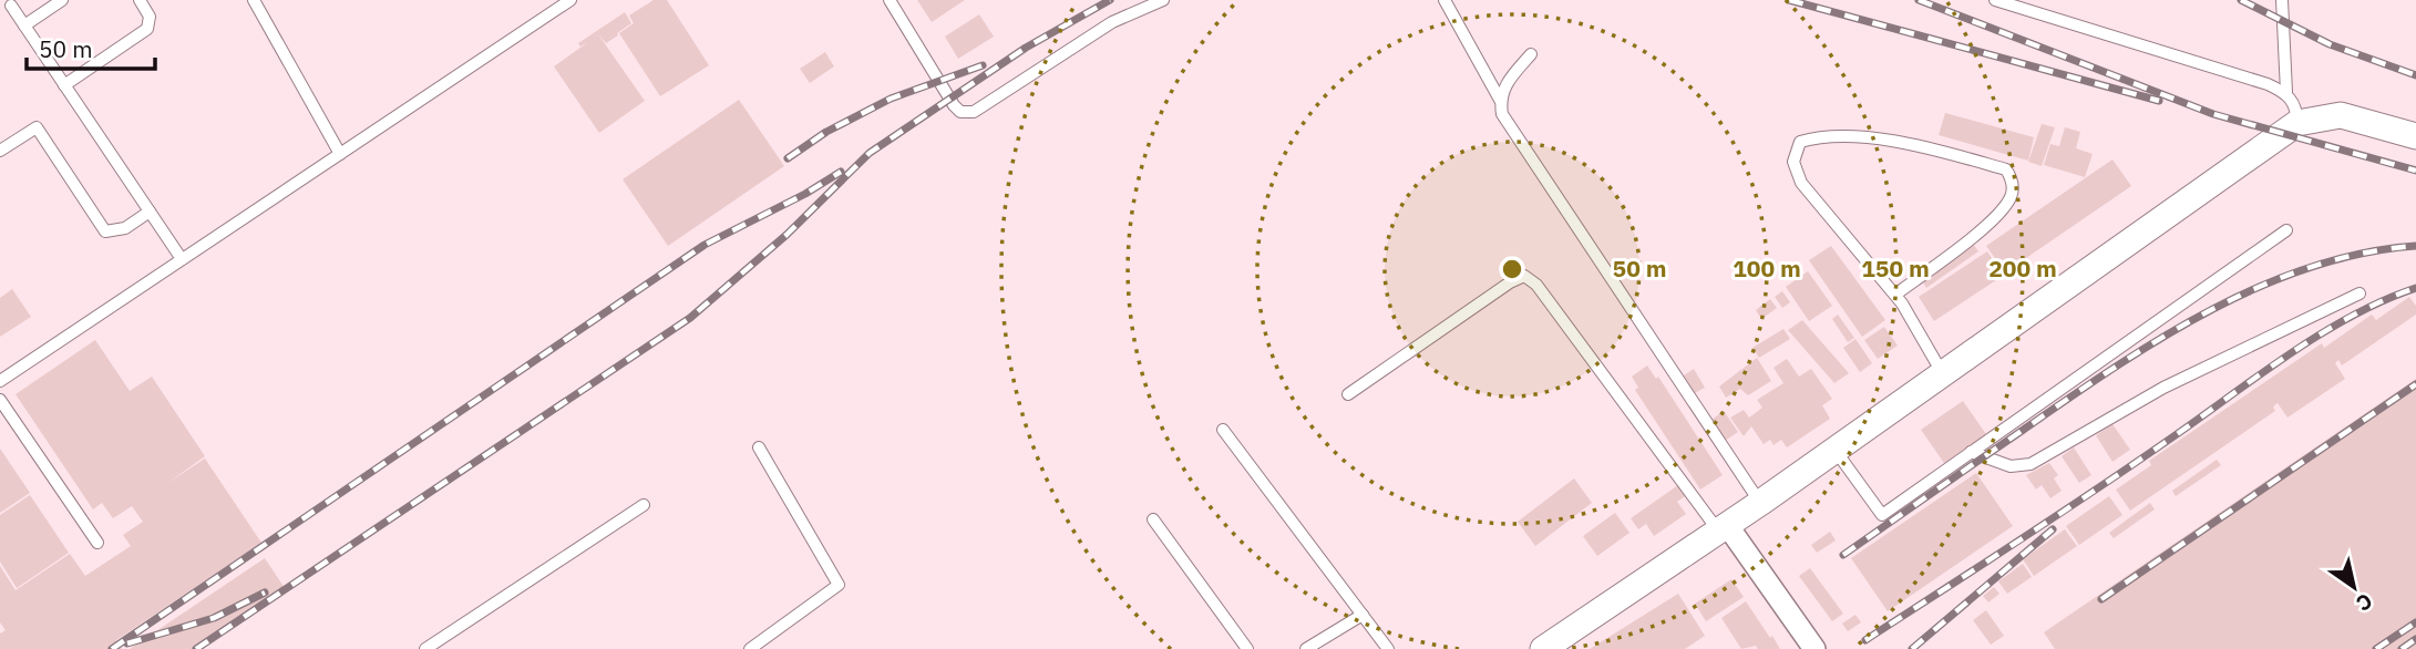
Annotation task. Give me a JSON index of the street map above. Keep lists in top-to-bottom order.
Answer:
{
  "scale_bar": "50 m",
  "north": "bottom right",
  "rings": [
    "50 m",
    "100 m",
    "150 m",
    "200 m"
  ]
}
